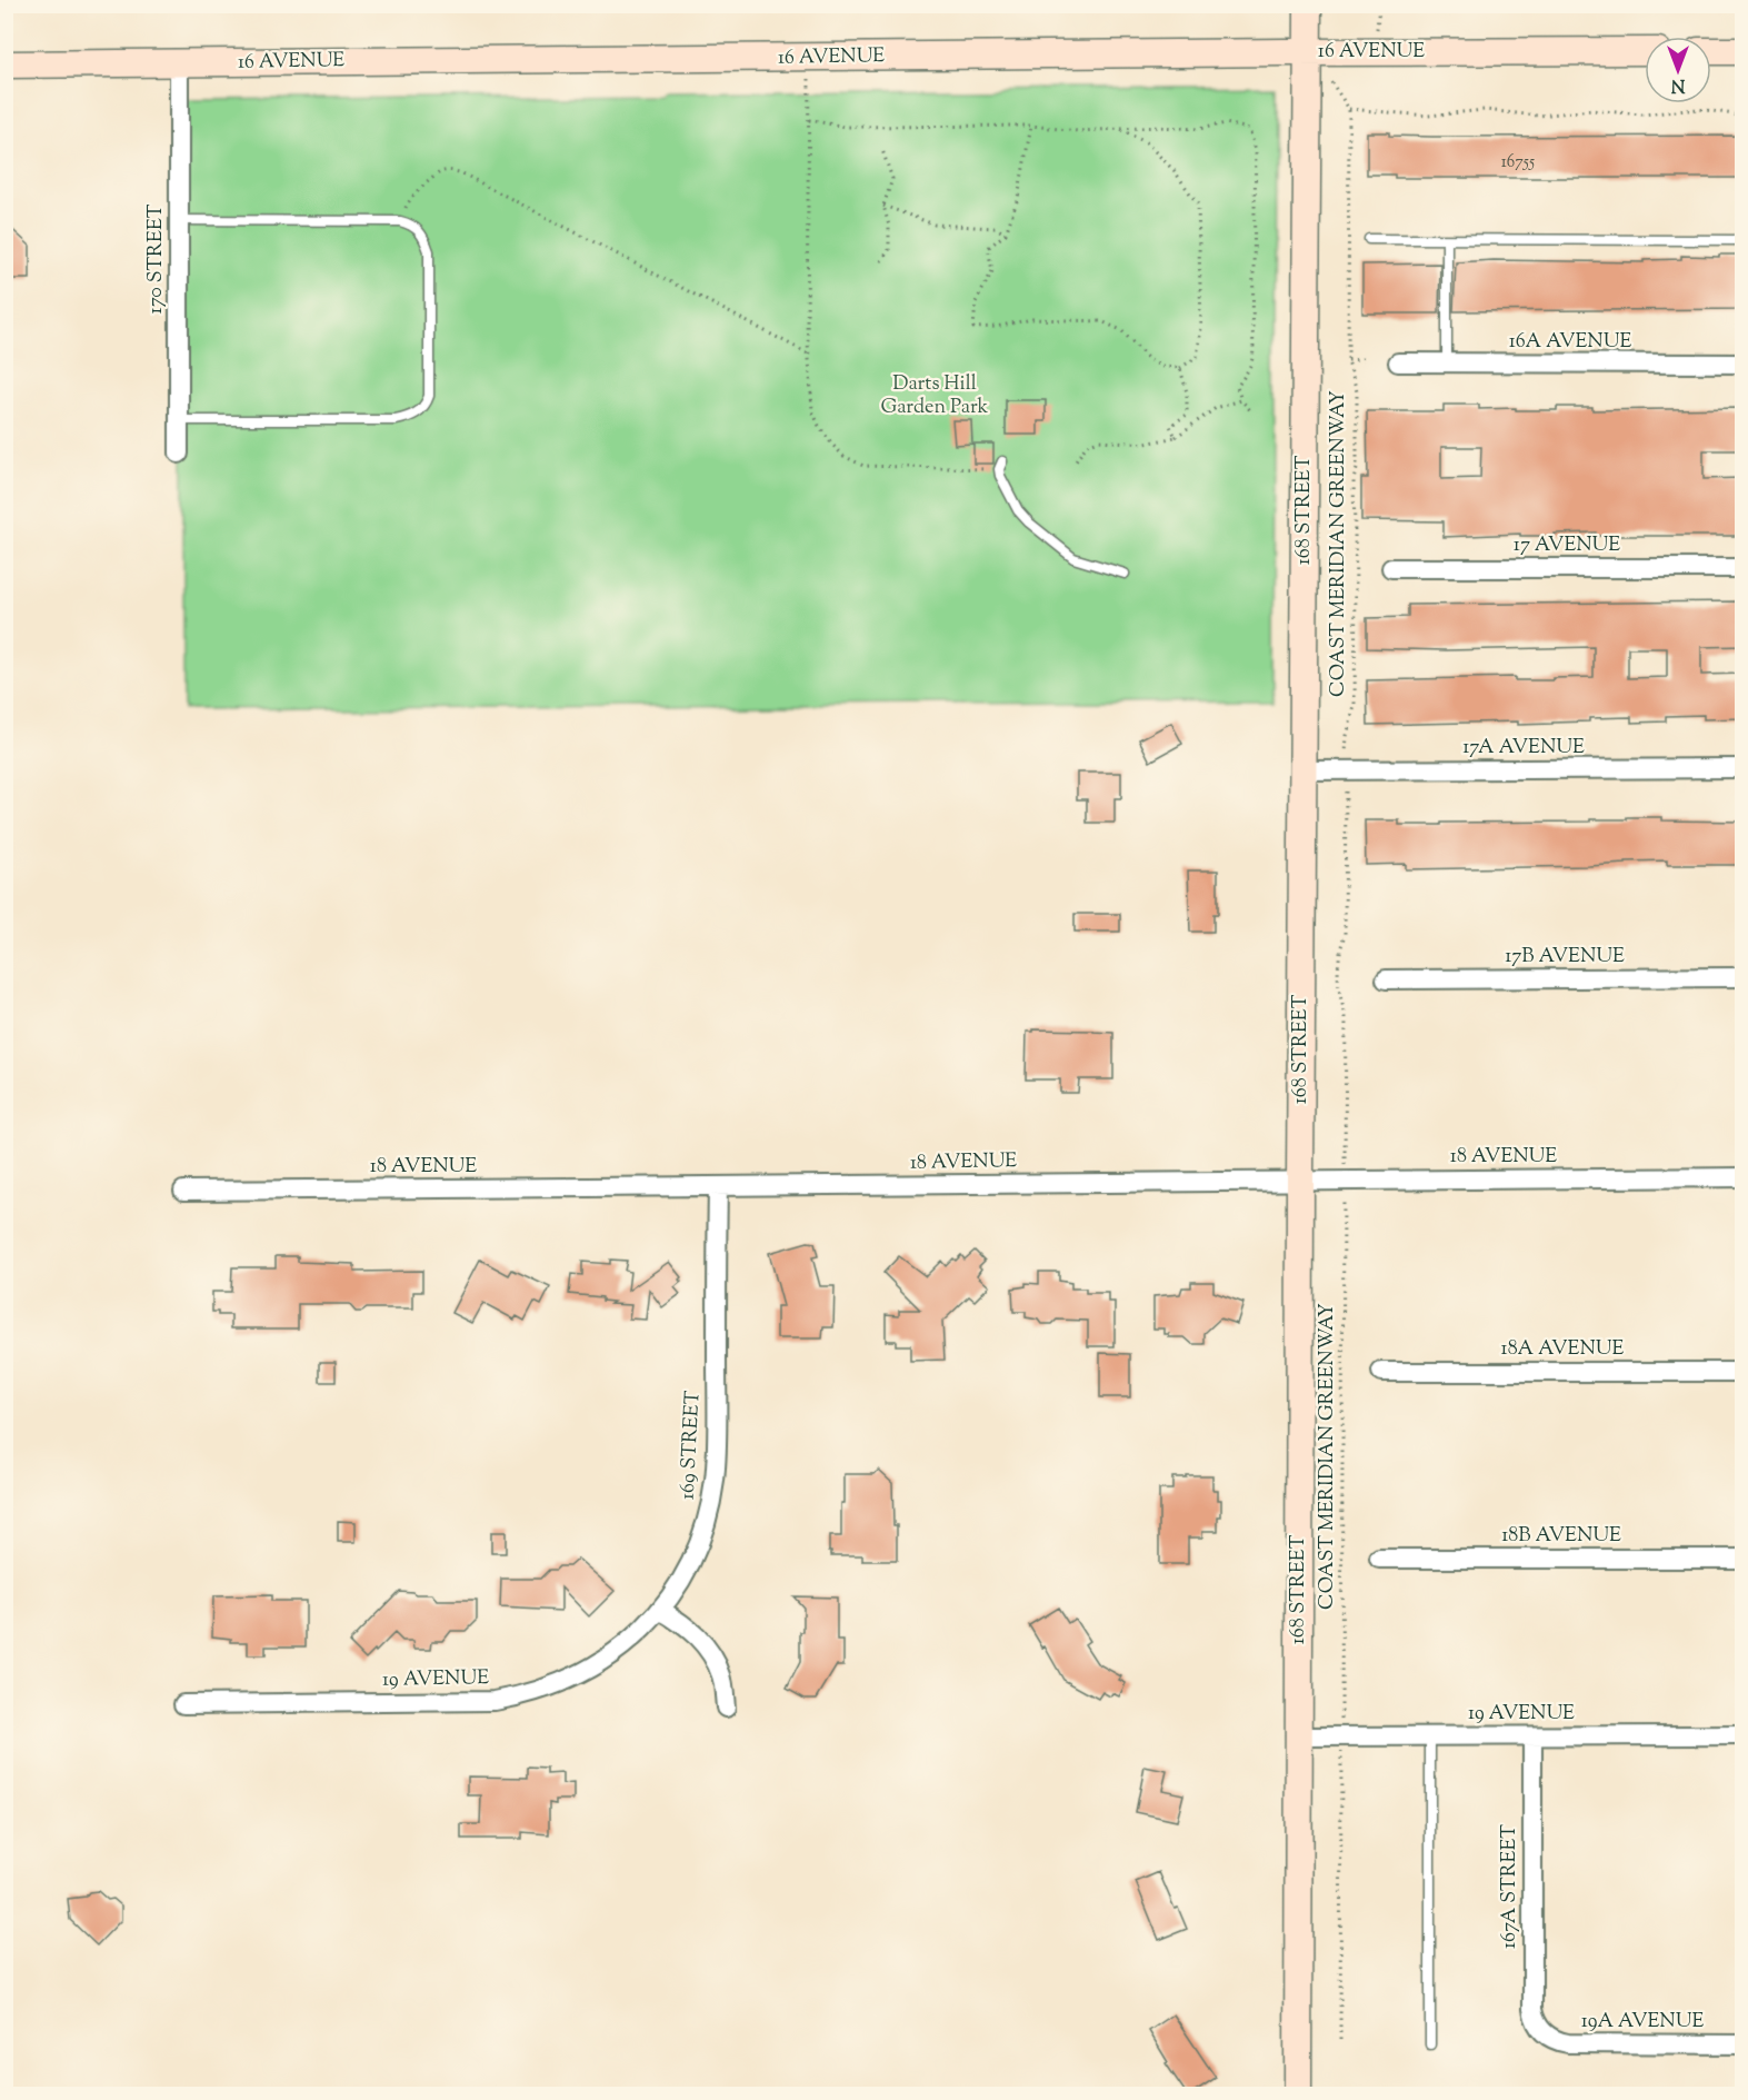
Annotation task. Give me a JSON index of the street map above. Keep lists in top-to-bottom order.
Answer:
{
  "streets": {
    "main road": ["16 AVENUE", "168 STREET"],
    "street": [
      "170 STREET",
      "16A AVENUE",
      "17 AVENUE",
      "17A AVENUE",
      "17B AVENUE",
      "18 AVENUE",
      "18A AVENUE",
      "169 STREET",
      "18B AVENUE",
      "19 AVENUE",
      "167A STREET",
      "19A AVENUE"
    ],
    "path": ["COAST MERIDIAN GREENWAY"]
  },
  "crossings": [
    ["16 AVENUE", "170 STREET"],
    ["16 AVENUE", "168 STREET"],
    ["168 STREET", "17A AVENUE"],
    ["168 STREET", "18 AVENUE"],
    ["168 STREET", "19 AVENUE"],
    ["18 AVENUE", "169 STREET"],
    ["169 STREET", "19 AVENUE"],
    ["19 AVENUE", "167A STREET"],
    ["167A STREET", "19A AVENUE"]
  ],
  "parks": ["Darts Hill Garden Park"],
  "house_numbers": ["16755"],
  "north": "bottom"
}
